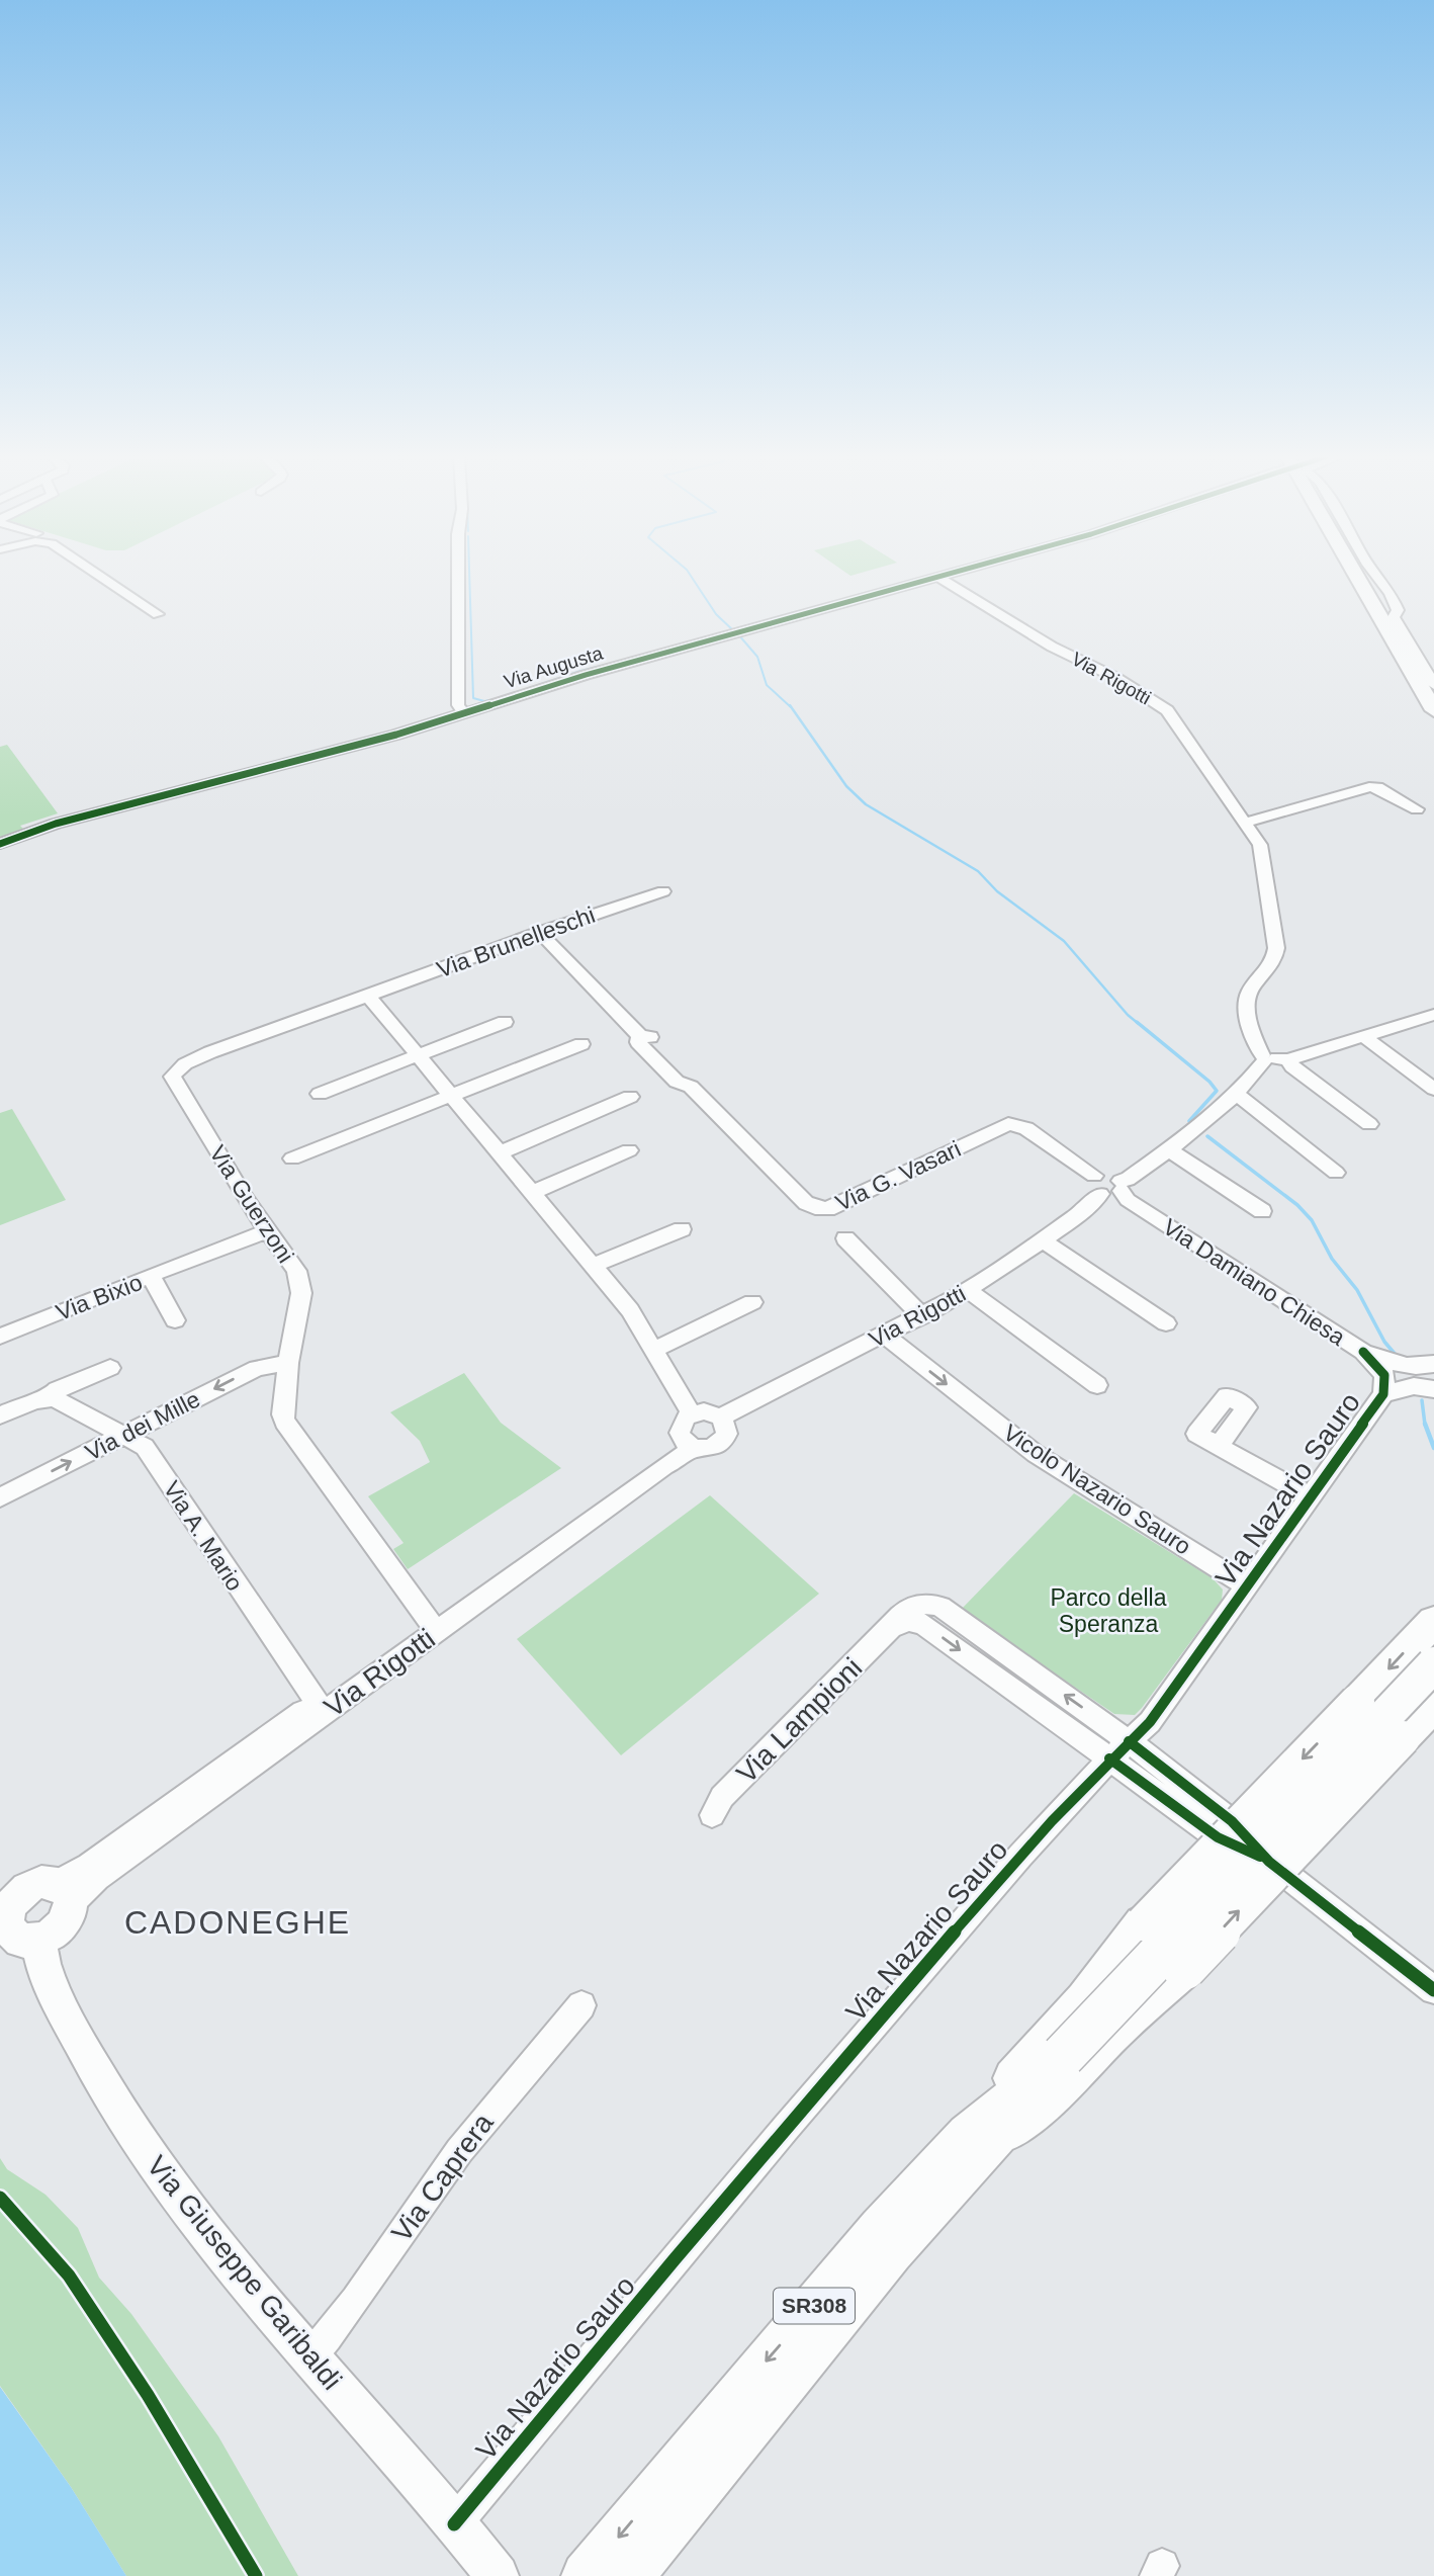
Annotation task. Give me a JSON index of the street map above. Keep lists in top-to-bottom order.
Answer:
{
  "streets": {
    "highway": ["SR308"],
    "main road": ["Via Giuseppe Garibaldi"],
    "street": [
      "Via Augusta",
      "Via Rigotti",
      "Via Brunelleschi",
      "Via G. Vasari",
      "Via Guerzoni",
      "Via Damiano Chiesa",
      "Via Bixio",
      "Via dei Mille",
      "Vicolo Nazario Sauro",
      "Via Nazario Sauro",
      "Via A. Mario",
      "Via Lampioni",
      "Via Caprera"
    ]
  },
  "crossings": [
    ["Via Augusta", "Via Rigotti"],
    ["Via Rigotti", "Via G. Vasari"],
    ["Via Rigotti", "Via Guerzoni"],
    ["Via Rigotti", "Vicolo Nazario Sauro"],
    ["Via Rigotti", "Via A. Mario"],
    ["Via Rigotti", "Via Giuseppe Garibaldi"],
    ["Via Brunelleschi", "Via G. Vasari"],
    ["Via Brunelleschi", "Via Guerzoni"],
    ["Via Guerzoni", "Via dei Mille"],
    ["Via Damiano Chiesa", "Via Nazario Sauro"],
    ["Via dei Mille", "Via A. Mario"],
    ["Vicolo Nazario Sauro", "Via Nazario Sauro"],
    ["Via Nazario Sauro", "Via Lampioni"],
    ["Via Nazario Sauro", "Via Giuseppe Garibaldi"],
    ["Via Caprera", "Via Giuseppe Garibaldi"]
  ],
  "districts": ["CADONEGHE"],
  "parks": ["Parco della Speranza"]
}
